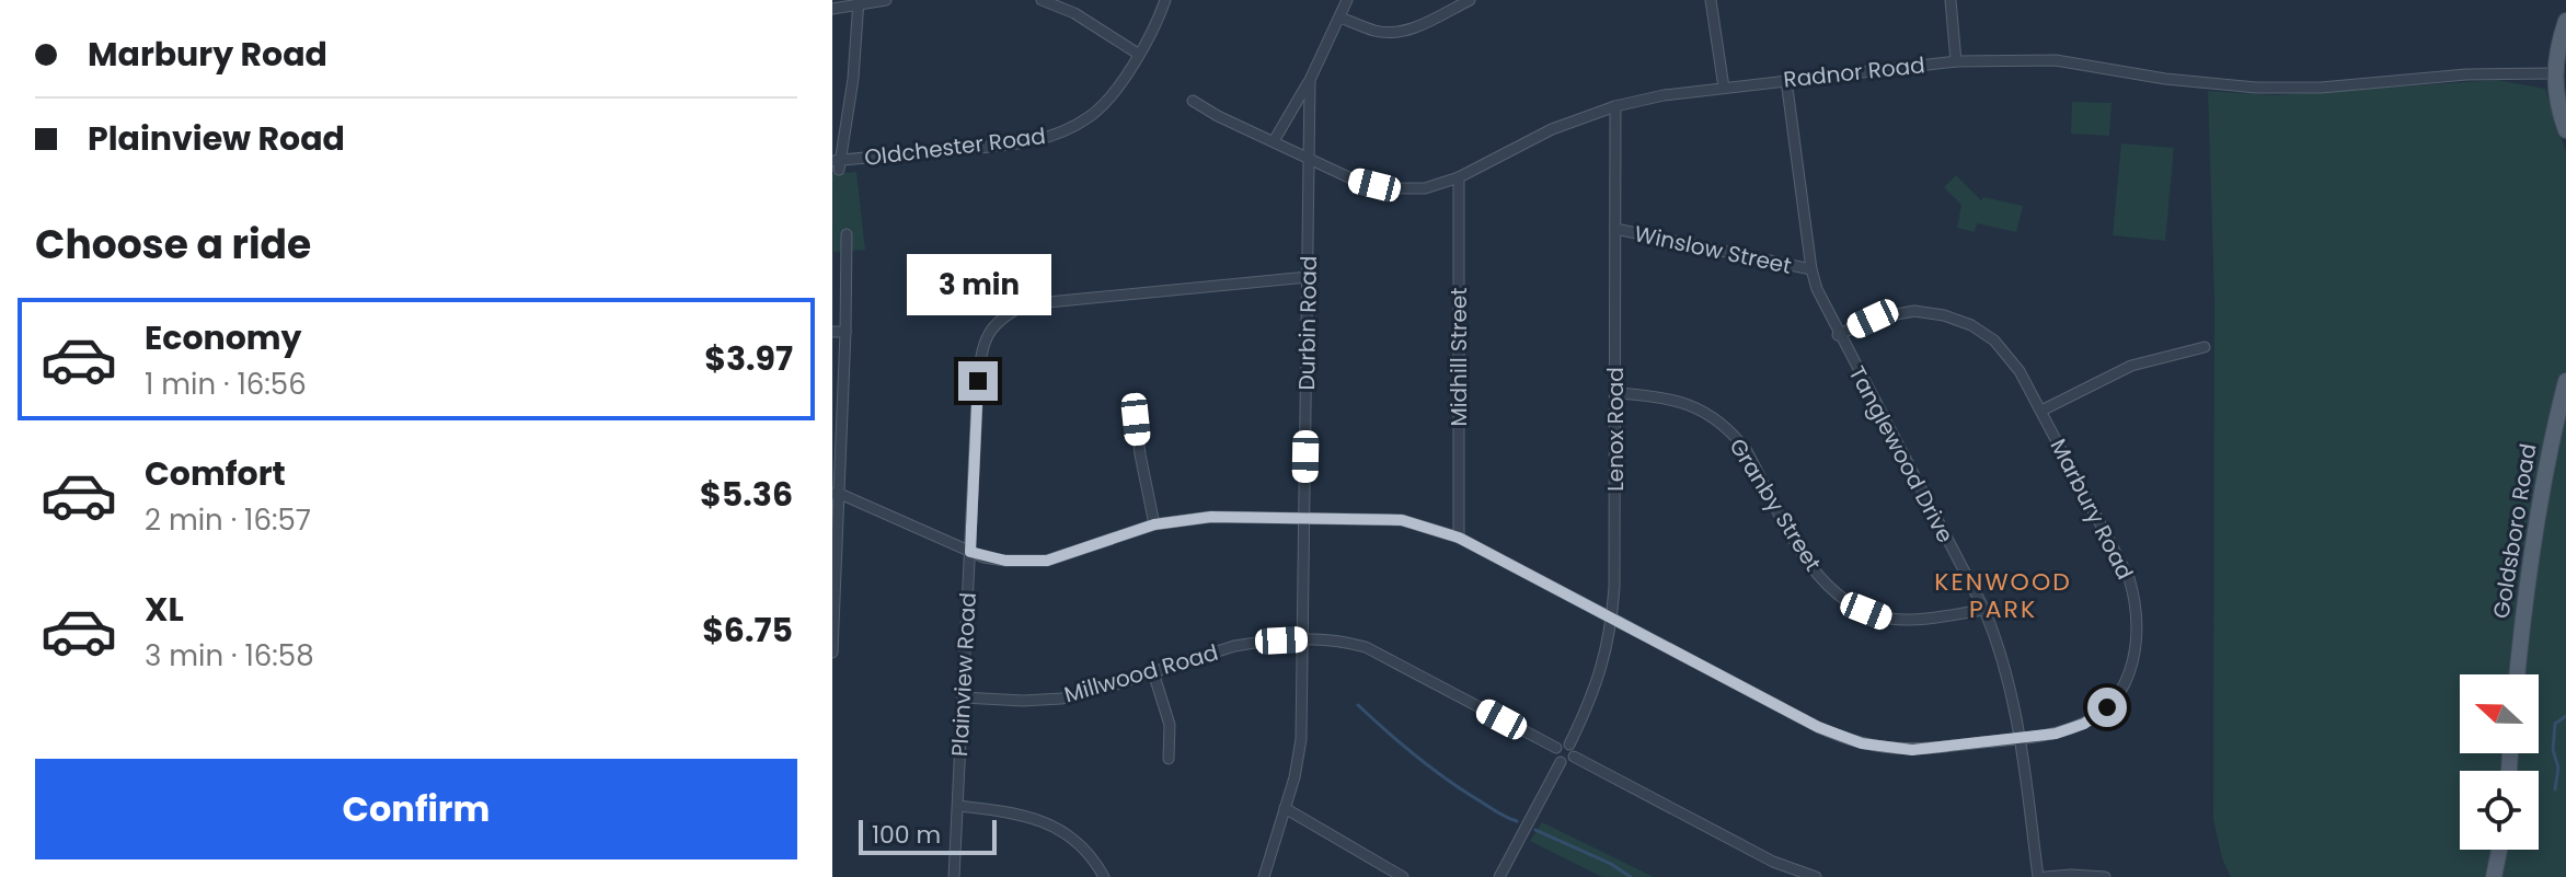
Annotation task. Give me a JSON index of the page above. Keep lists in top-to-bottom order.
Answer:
{
  "streets": {
    "main road": ["Goldsboro Road"],
    "street": [
      "Radnor Road",
      "Oldchester Road",
      "Winslow Street",
      "Durbin Road",
      "Midhill Street",
      "Lenox Road",
      "Tanglewood Drive",
      "Granby Street",
      "Marbury Road",
      "Millwood Road",
      "Plainview Road"
    ]
  },
  "crossings": [
    ["Radnor Road", "Durbin Road"],
    ["Radnor Road", "Midhill Street"],
    ["Radnor Road", "Lenox Road"],
    ["Radnor Road", "Tanglewood Drive"],
    ["Winslow Street", "Lenox Road"],
    ["Winslow Street", "Tanglewood Drive"],
    ["Durbin Road", "Marbury Road"],
    ["Durbin Road", "Millwood Road"],
    ["Durbin Road", "Plainview Road"],
    ["Midhill Street", "Marbury Road"],
    ["Lenox Road", "Granby Street"],
    ["Lenox Road", "Marbury Road"],
    ["Lenox Road", "Millwood Road"],
    ["Tanglewood Drive", "Granby Street"],
    ["Tanglewood Drive", "Marbury Road"],
    ["Marbury Road", "Plainview Road"],
    ["Millwood Road", "Plainview Road"]
  ],
  "districts": ["KENWOOD PARK"],
  "scale_bar": "100 m",
  "north": "left",
  "page": {
    "banner": ["Marbury Road", "Plainview Road"],
    "heading": "Choose a ride",
    "bubble": "3 min",
    "list": [
      {
        "name": "Economy",
        "note": "1 min · 16:56",
        "value": "$3.97"
      },
      {
        "name": "Comfort",
        "note": "2 min · 16:57",
        "value": "$5.36"
      },
      {
        "name": "XL",
        "note": "3 min · 16:58",
        "value": "$6.75"
      }
    ],
    "buttons": "Confirm",
    "scale": "100 m"
  }
}
